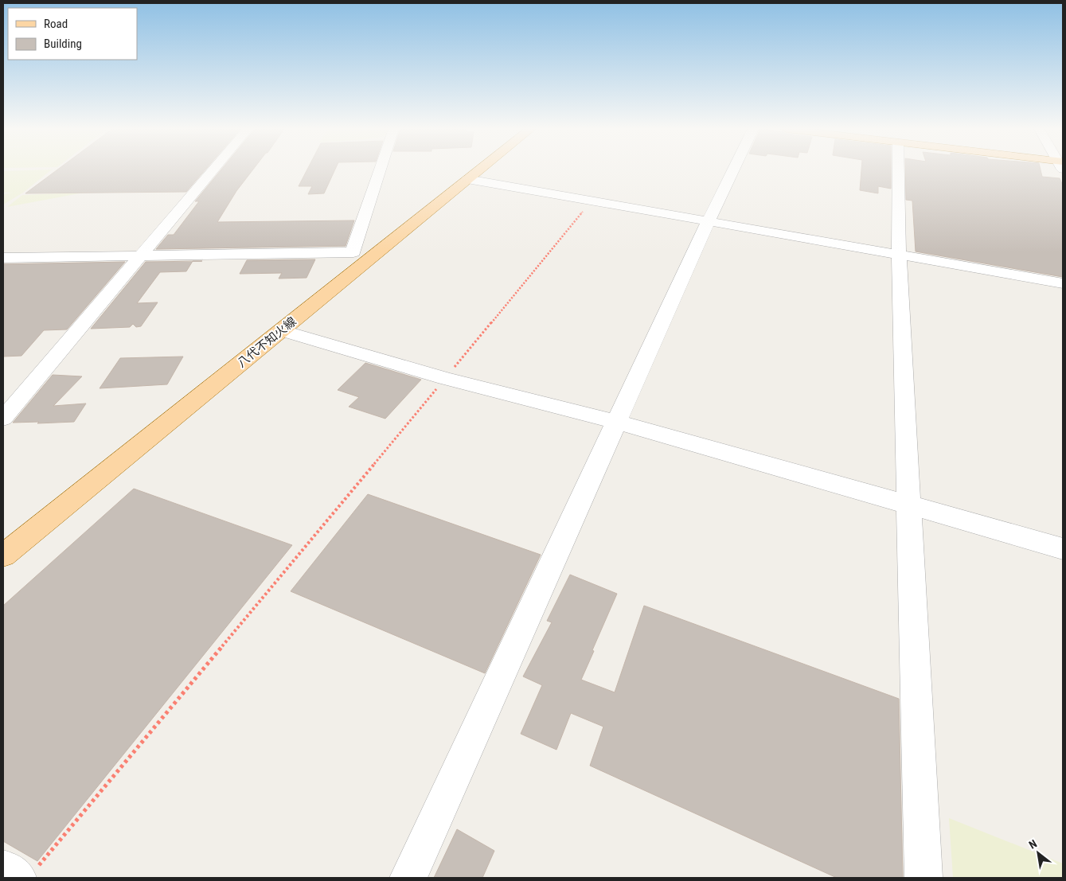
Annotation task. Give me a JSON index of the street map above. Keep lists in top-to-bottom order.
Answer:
{
  "streets": {
    "main road": ["八代不知火線"]
  },
  "legend": ["Road", "Building"],
  "north": "top left"
}
